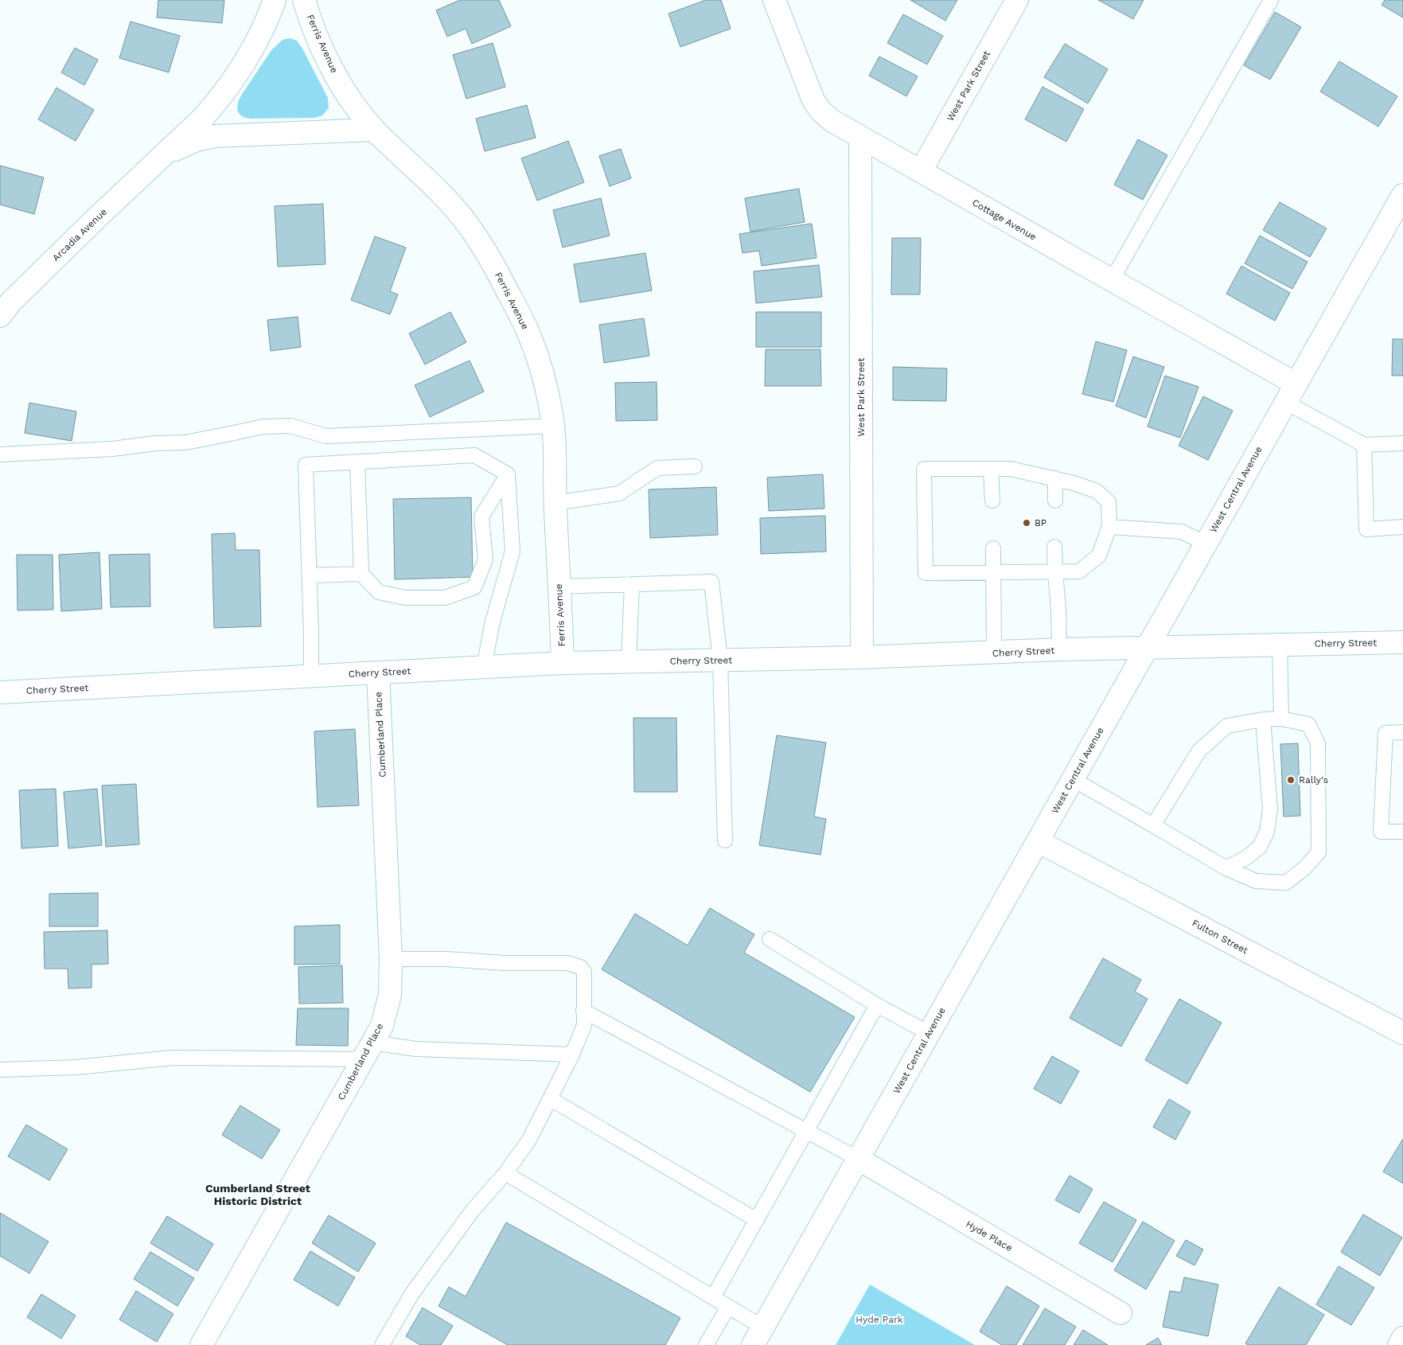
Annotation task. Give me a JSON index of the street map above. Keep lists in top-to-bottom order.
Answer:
{
  "streets": {
    "street": [
      "Ferris Avenue",
      "West Park Street",
      "Cottage Avenue",
      "Arcadia Avenue",
      "West Central Avenue",
      "Cherry Street",
      "Cumberland Place",
      "Fulton Street",
      "Hyde Place"
    ]
  },
  "crossings": [
    ["Ferris Avenue", "Arcadia Avenue"],
    ["Ferris Avenue", "Cherry Street"],
    ["West Park Street", "Cottage Avenue"],
    ["West Park Street", "Cherry Street"],
    ["Cottage Avenue", "West Central Avenue"],
    ["West Central Avenue", "Cherry Street"],
    ["West Central Avenue", "Fulton Street"],
    ["West Central Avenue", "Hyde Place"],
    ["Cherry Street", "Cumberland Place"]
  ],
  "districts": ["Cumberland Street Historic District"],
  "parks": ["Hyde Park"],
  "places": ["BP", "Rally's"]
}
